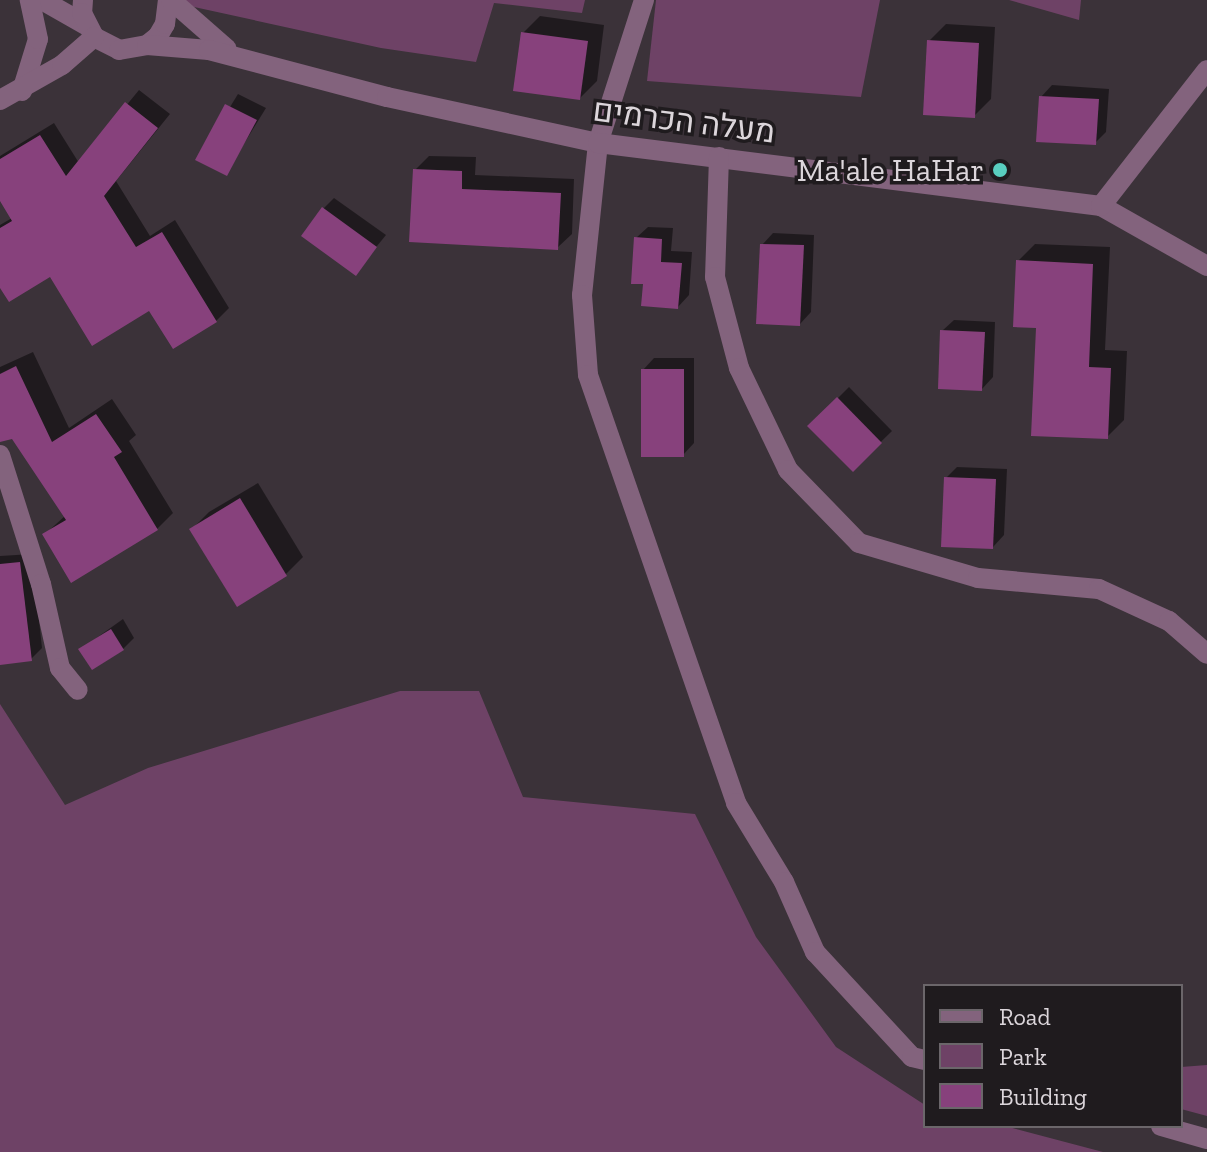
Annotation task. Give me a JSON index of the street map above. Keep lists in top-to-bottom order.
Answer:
{
  "streets": {
    "street": ["מעלה הכרמים"]
  },
  "places": ["Ma'ale HaHar"],
  "legend": ["Road", "Park", "Building"]
}
